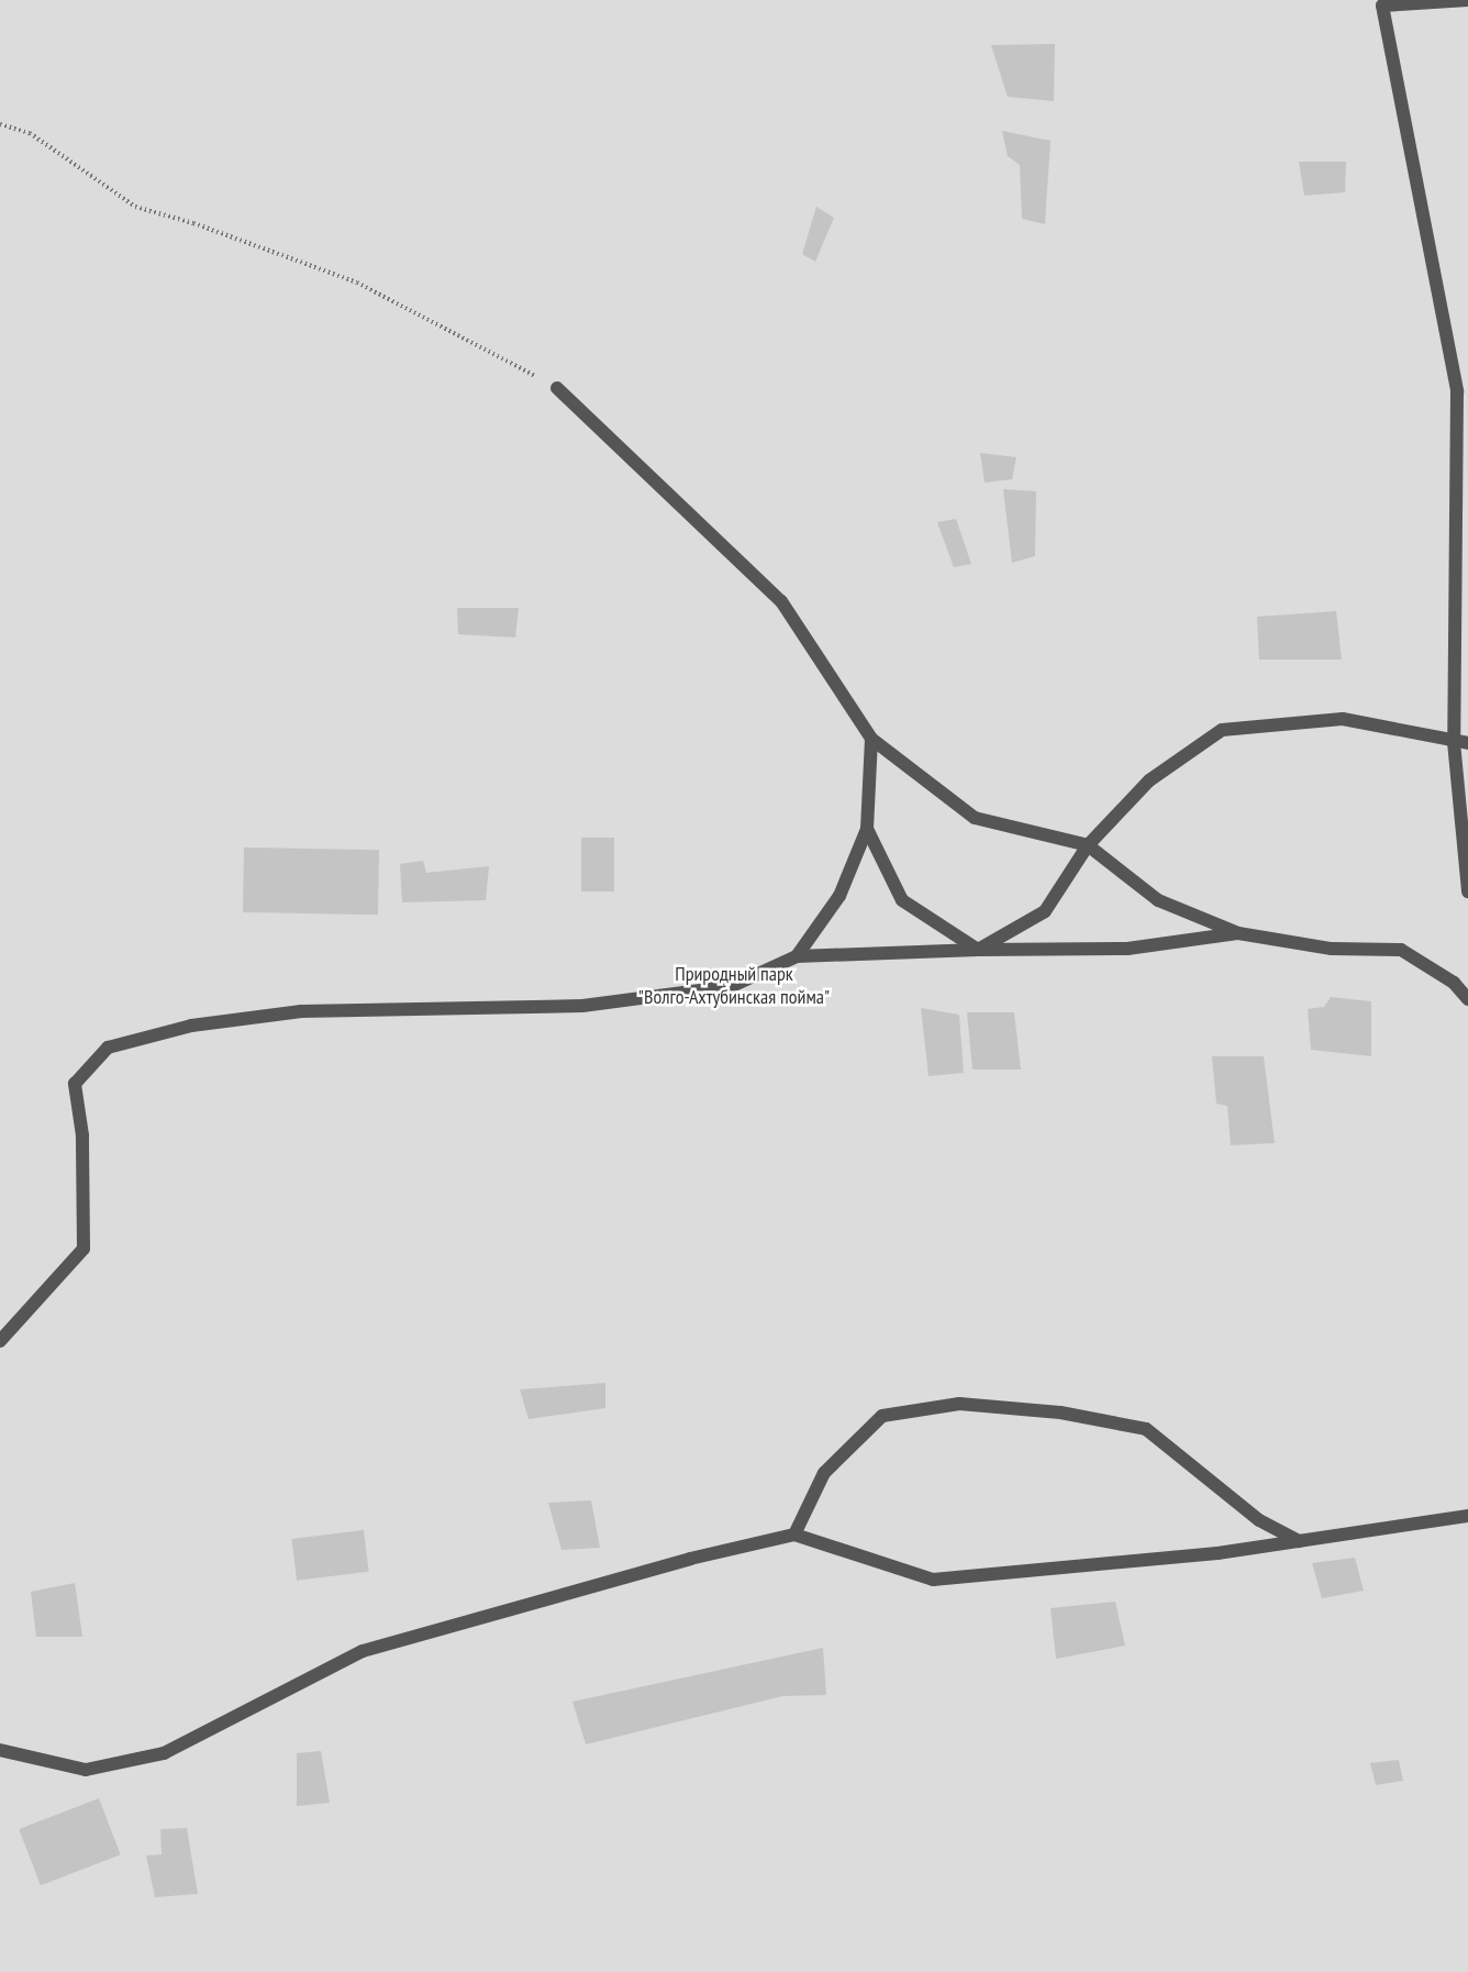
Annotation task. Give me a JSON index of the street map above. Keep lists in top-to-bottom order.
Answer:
{
  "parks": ["Природный парк \"Волго-Ахтубинская пойма\""]
}
